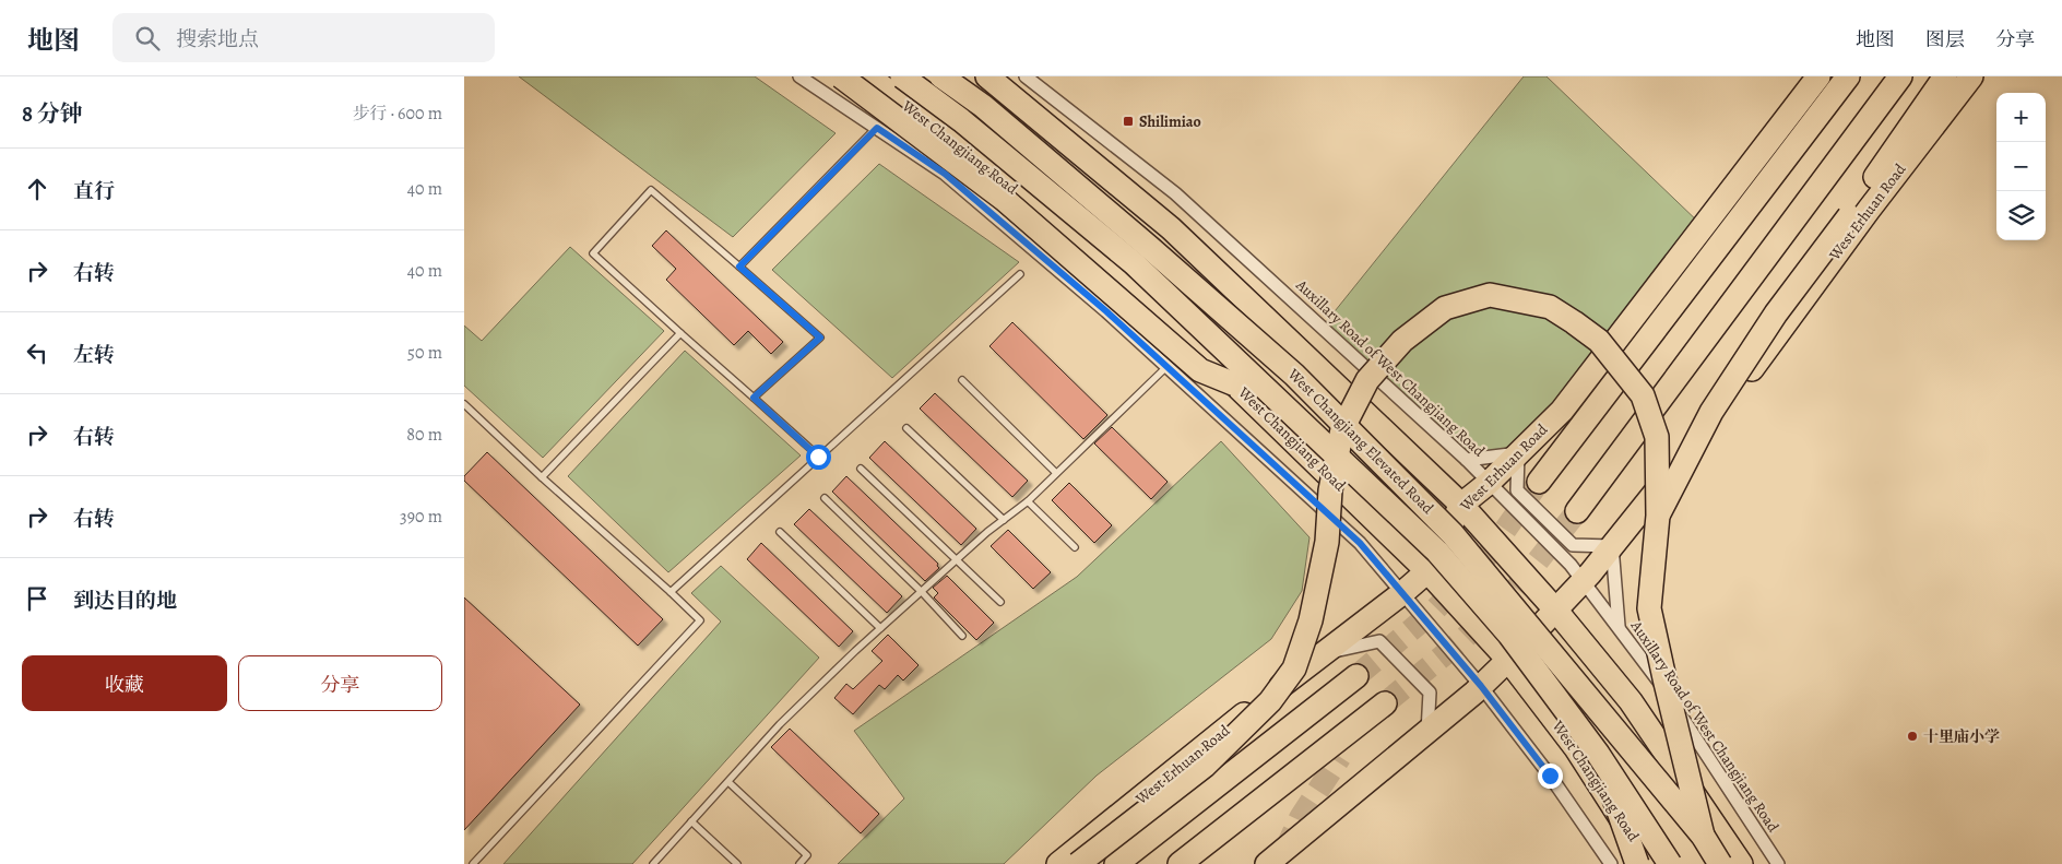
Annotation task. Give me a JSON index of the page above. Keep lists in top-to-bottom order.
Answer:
{
  "streets": {
    "highway": ["West Changjiang Road", "West Erhuan Road", "West Changjiang Elevated Road"],
    "street": ["Auxillary Road of West Changjiang Road"]
  },
  "crossings": [
    ["West Changjiang Road", "West Erhuan Road"],
    ["West Erhuan Road", "Auxillary Road of West Changjiang Road"]
  ],
  "places": {
    "transit": ["Shilimiao"],
    "other": ["十里庙小学"]
  },
  "page": {
    "header": "地图",
    "search": "搜索地点",
    "nav": ["地图", "图层", "分享"],
    "heading": ["8 分钟", "步行 · 600 m"],
    "map_buttons": ["+", "−"],
    "list": [
      ["直行", "40 m"],
      ["右转", "40 m"],
      ["左转", "50 m"],
      ["右转", "80 m"],
      ["右转", "390 m"],
      "到达目的地"
    ],
    "buttons": ["收藏", "分享"]
  }
}
